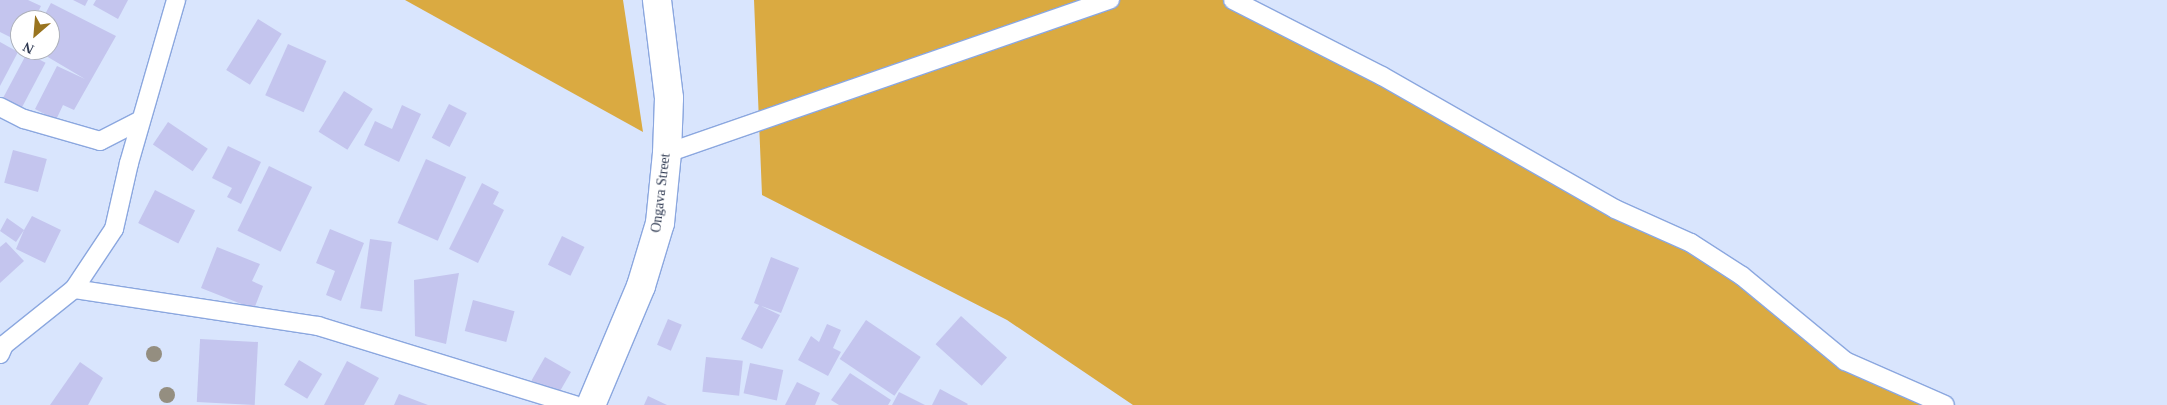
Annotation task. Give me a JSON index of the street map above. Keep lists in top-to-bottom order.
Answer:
{
  "streets": {
    "street": ["Ongava Street"]
  },
  "north": "bottom left"
}
